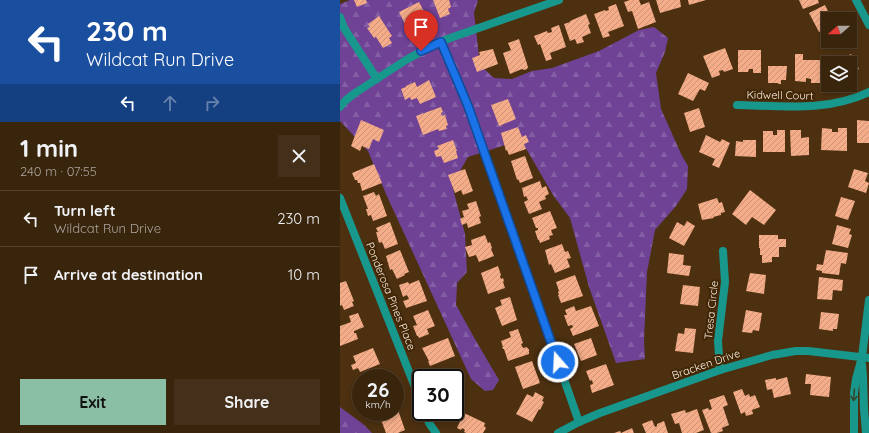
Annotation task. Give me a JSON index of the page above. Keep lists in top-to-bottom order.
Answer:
{
  "streets": {
    "street": [
      "Kidwell Court",
      "Ponderosa Pines Place",
      "Tresa Circle",
      "Bracken Drive"
    ]
  },
  "crossings": [
    ["Tresa Circle", "Bracken Drive"]
  ],
  "north": "left",
  "page": {
    "turn": ["230 m", "Wildcat Run Drive"],
    "heading": ["1 min", "240 m · 07:55"],
    "list": [
      {
        "name": "Turn left",
        "note": "Wildcat Run Drive",
        "value": "230 m"
      },
      {
        "name": "Arrive at destination",
        "value": "10 m"
      }
    ],
    "speed": "26 km/h",
    "limit": "30",
    "buttons": ["Exit", "Share"]
  }
}
